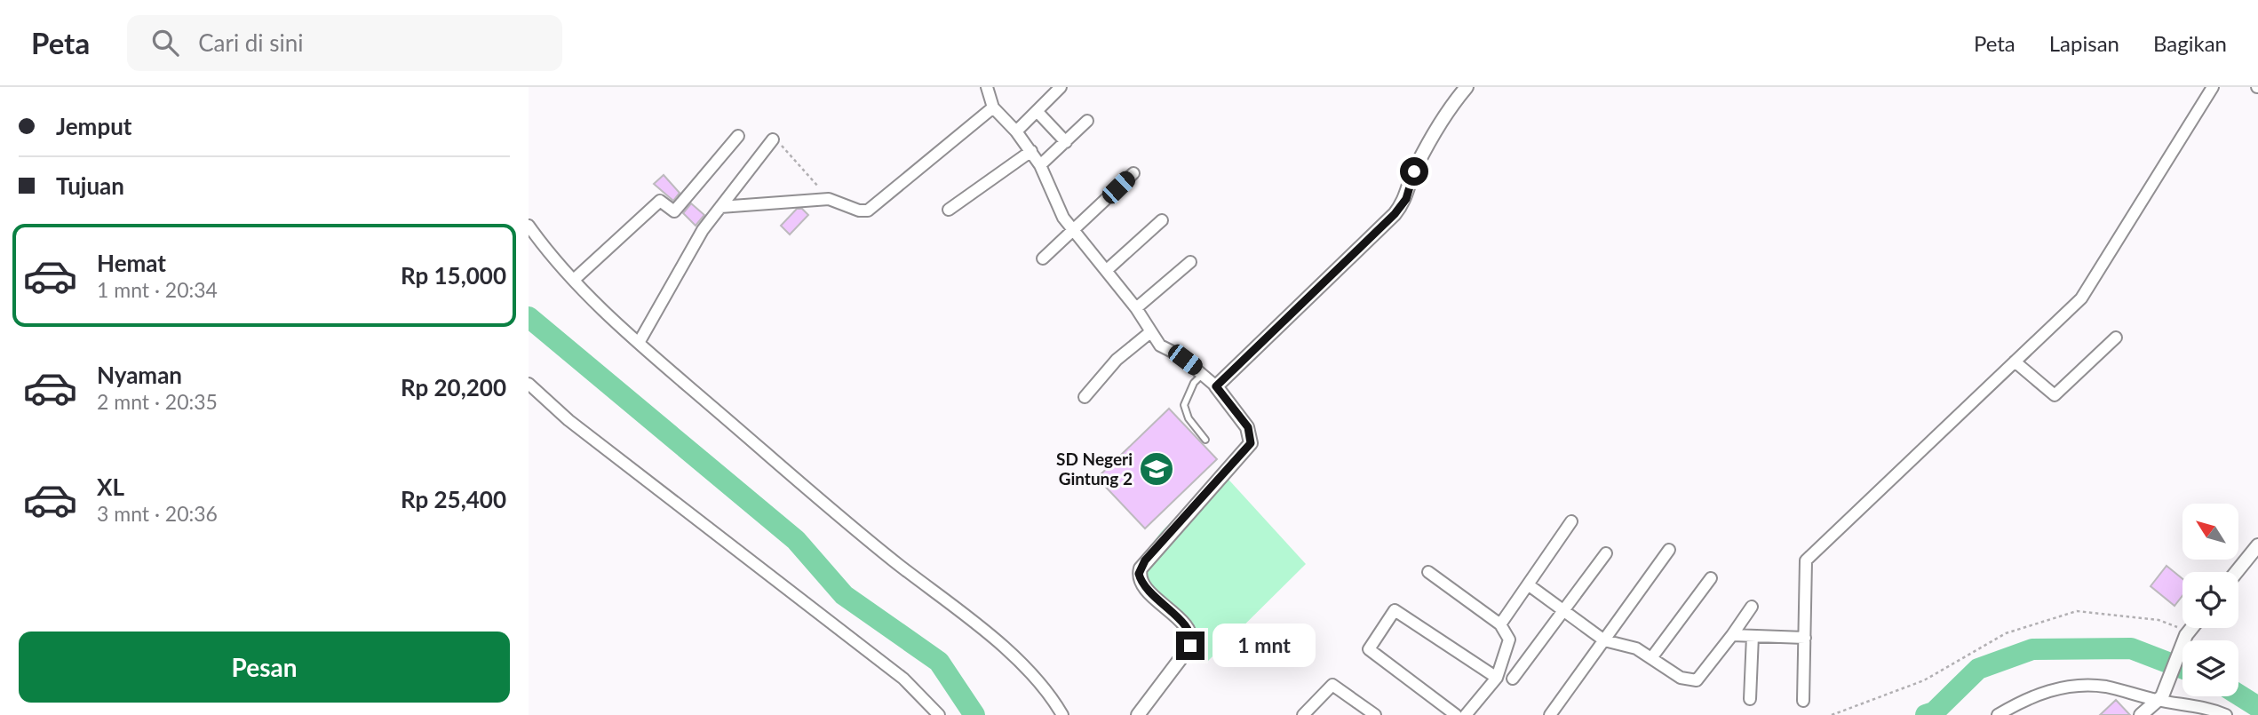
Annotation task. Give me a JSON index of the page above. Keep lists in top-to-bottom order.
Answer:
{
  "places": {
    "school or university": ["SD Negeri Gintung 2"]
  },
  "north": "top left",
  "page": {
    "header": "Peta",
    "search": "Cari di sini",
    "nav": ["Peta", "Lapisan", "Bagikan"],
    "banner": ["Jemput", "Tujuan"],
    "list": [
      {
        "name": "Hemat",
        "note": "1 mnt · 20:34",
        "value": "Rp 15,000"
      },
      {
        "name": "Nyaman",
        "note": "2 mnt · 20:35",
        "value": "Rp 20,200"
      },
      {
        "name": "XL",
        "note": "3 mnt · 20:36",
        "value": "Rp 25,400"
      }
    ],
    "buttons": "Pesan",
    "bubble": "1 mnt"
  }
}
